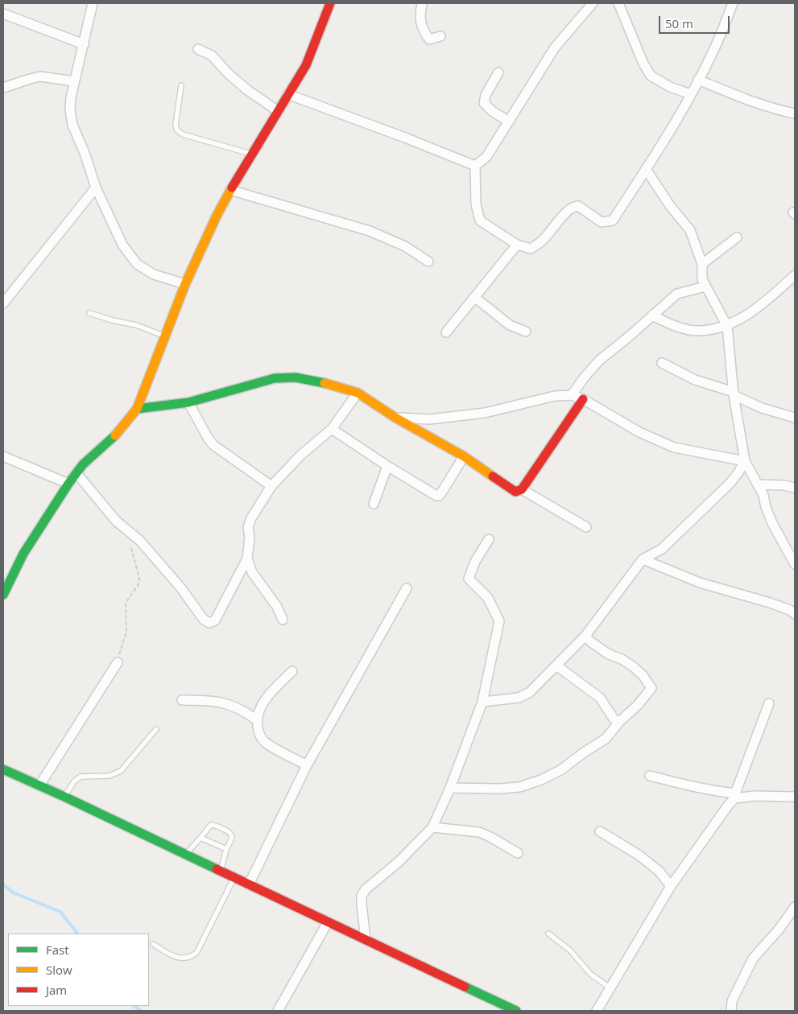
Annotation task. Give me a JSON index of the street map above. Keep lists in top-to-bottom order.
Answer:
{
  "legend": ["Fast", "Slow", "Jam"],
  "scale_bar": "50 m"
}
